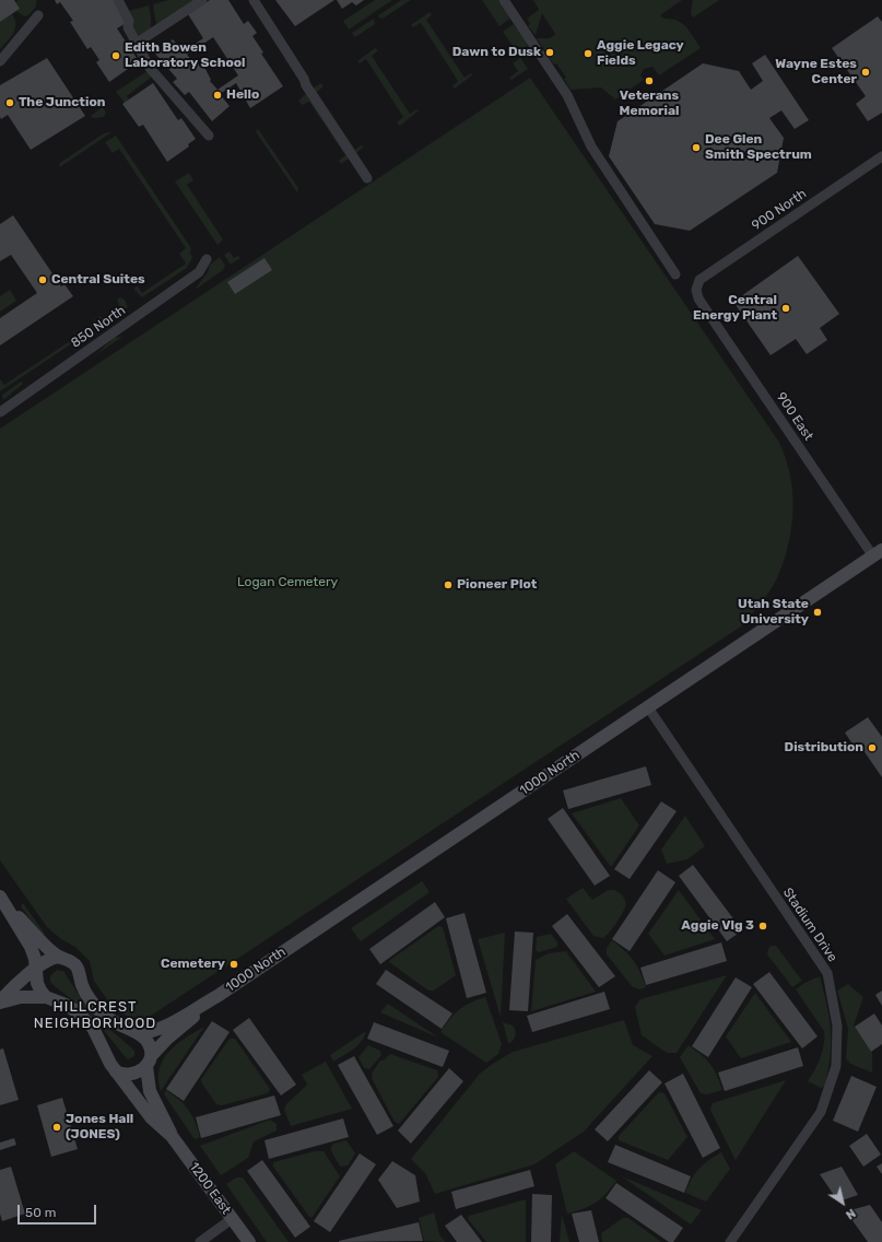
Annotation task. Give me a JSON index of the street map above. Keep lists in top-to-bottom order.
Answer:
{
  "streets": {
    "street": [
      "900 North",
      "850 North",
      "900 East",
      "1000 North",
      "Stadium Drive",
      "1200 East"
    ]
  },
  "crossings": [
    ["900 North", "900 East"],
    ["900 East", "1000 North"],
    ["1000 North", "Stadium Drive"],
    ["1000 North", "1200 East"]
  ],
  "districts": ["HILLCREST NEIGHBORHOOD"],
  "parks": ["Logan Cemetery"],
  "places": [
    "Dawn to Dusk",
    "Aggie Legacy Fields",
    "Edith Bowen Laboratory School",
    "Wayne Estes Center",
    "Veterans Memorial",
    "Hello",
    "The Junction",
    "Dee Glen Smith Spectrum",
    "Central Suites",
    "Central Energy Plant",
    "Pioneer Plot",
    "Utah State University",
    "Distribution",
    "Aggie Vlg 3",
    "Cemetery",
    "Jones Hall (JONES)"
  ],
  "scale_bar": "50 m",
  "north": "bottom right"
}
